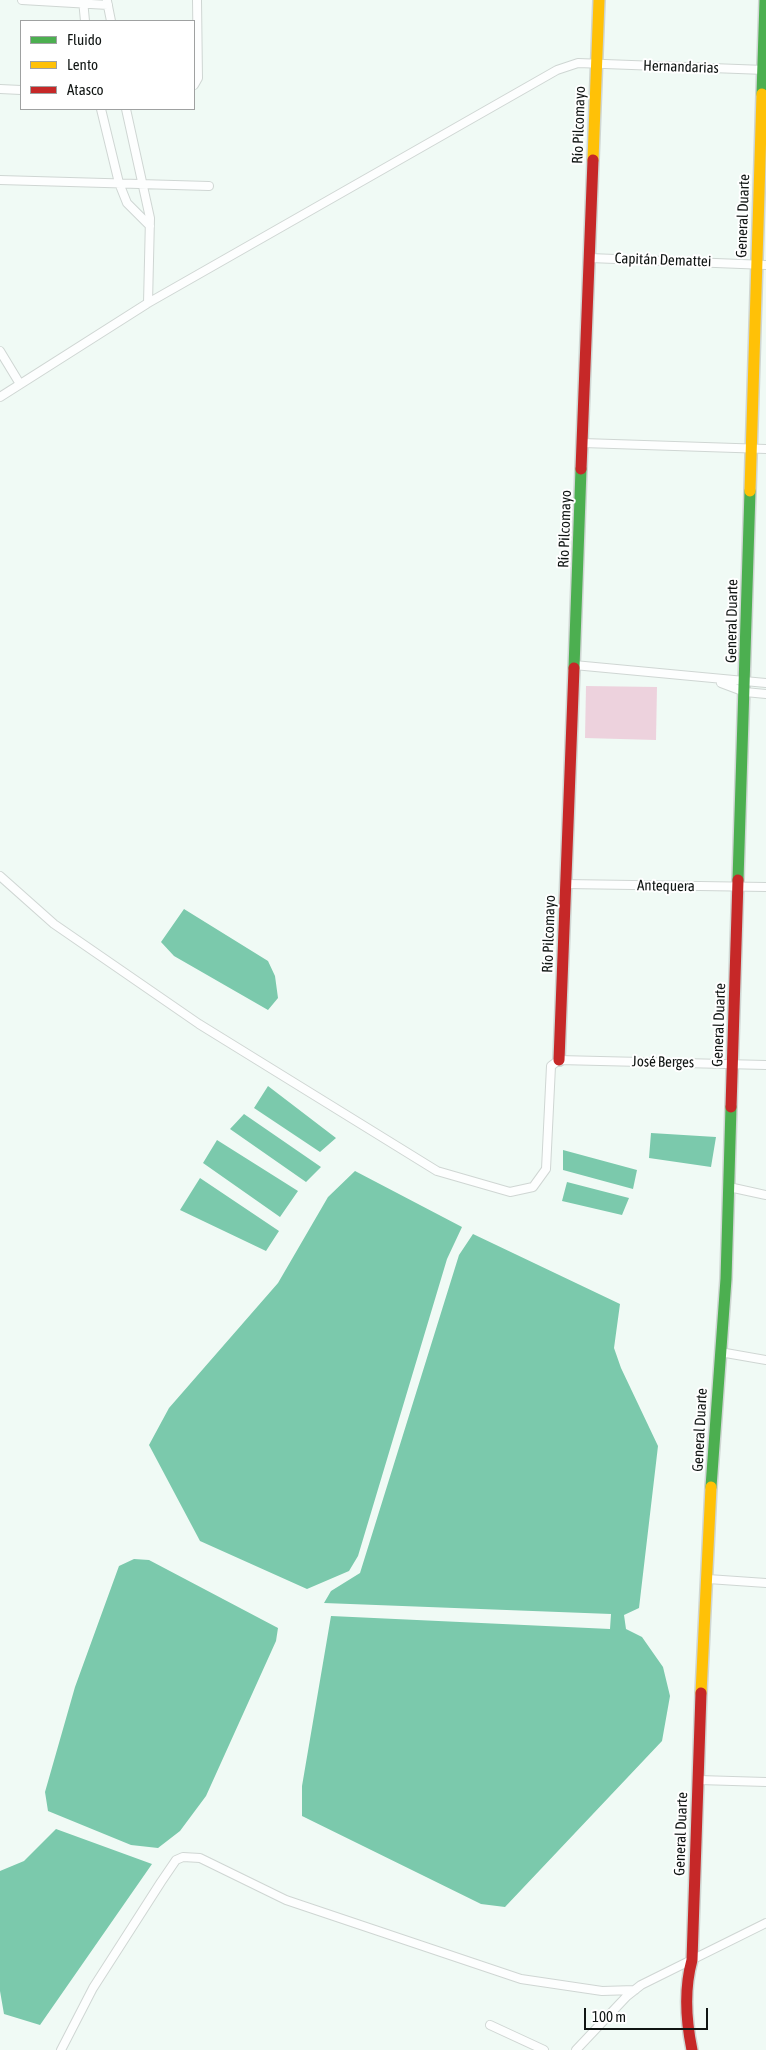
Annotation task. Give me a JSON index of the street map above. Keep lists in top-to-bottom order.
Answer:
{
  "streets": {
    "street": [
      "Hernandarias",
      "Río Pilcomayo",
      "General Duarte",
      "Capitán Demattei",
      "Antequera",
      "José Berges"
    ]
  },
  "crossings": [
    ["Hernandarias", "Río Pilcomayo"],
    ["Hernandarias", "General Duarte"],
    ["Río Pilcomayo", "Capitán Demattei"],
    ["Río Pilcomayo", "Antequera"],
    ["Río Pilcomayo", "José Berges"],
    ["General Duarte", "Capitán Demattei"],
    ["General Duarte", "Antequera"],
    ["General Duarte", "José Berges"]
  ],
  "legend": ["Fluido", "Lento", "Atasco"],
  "scale_bar": "100 m"
}
